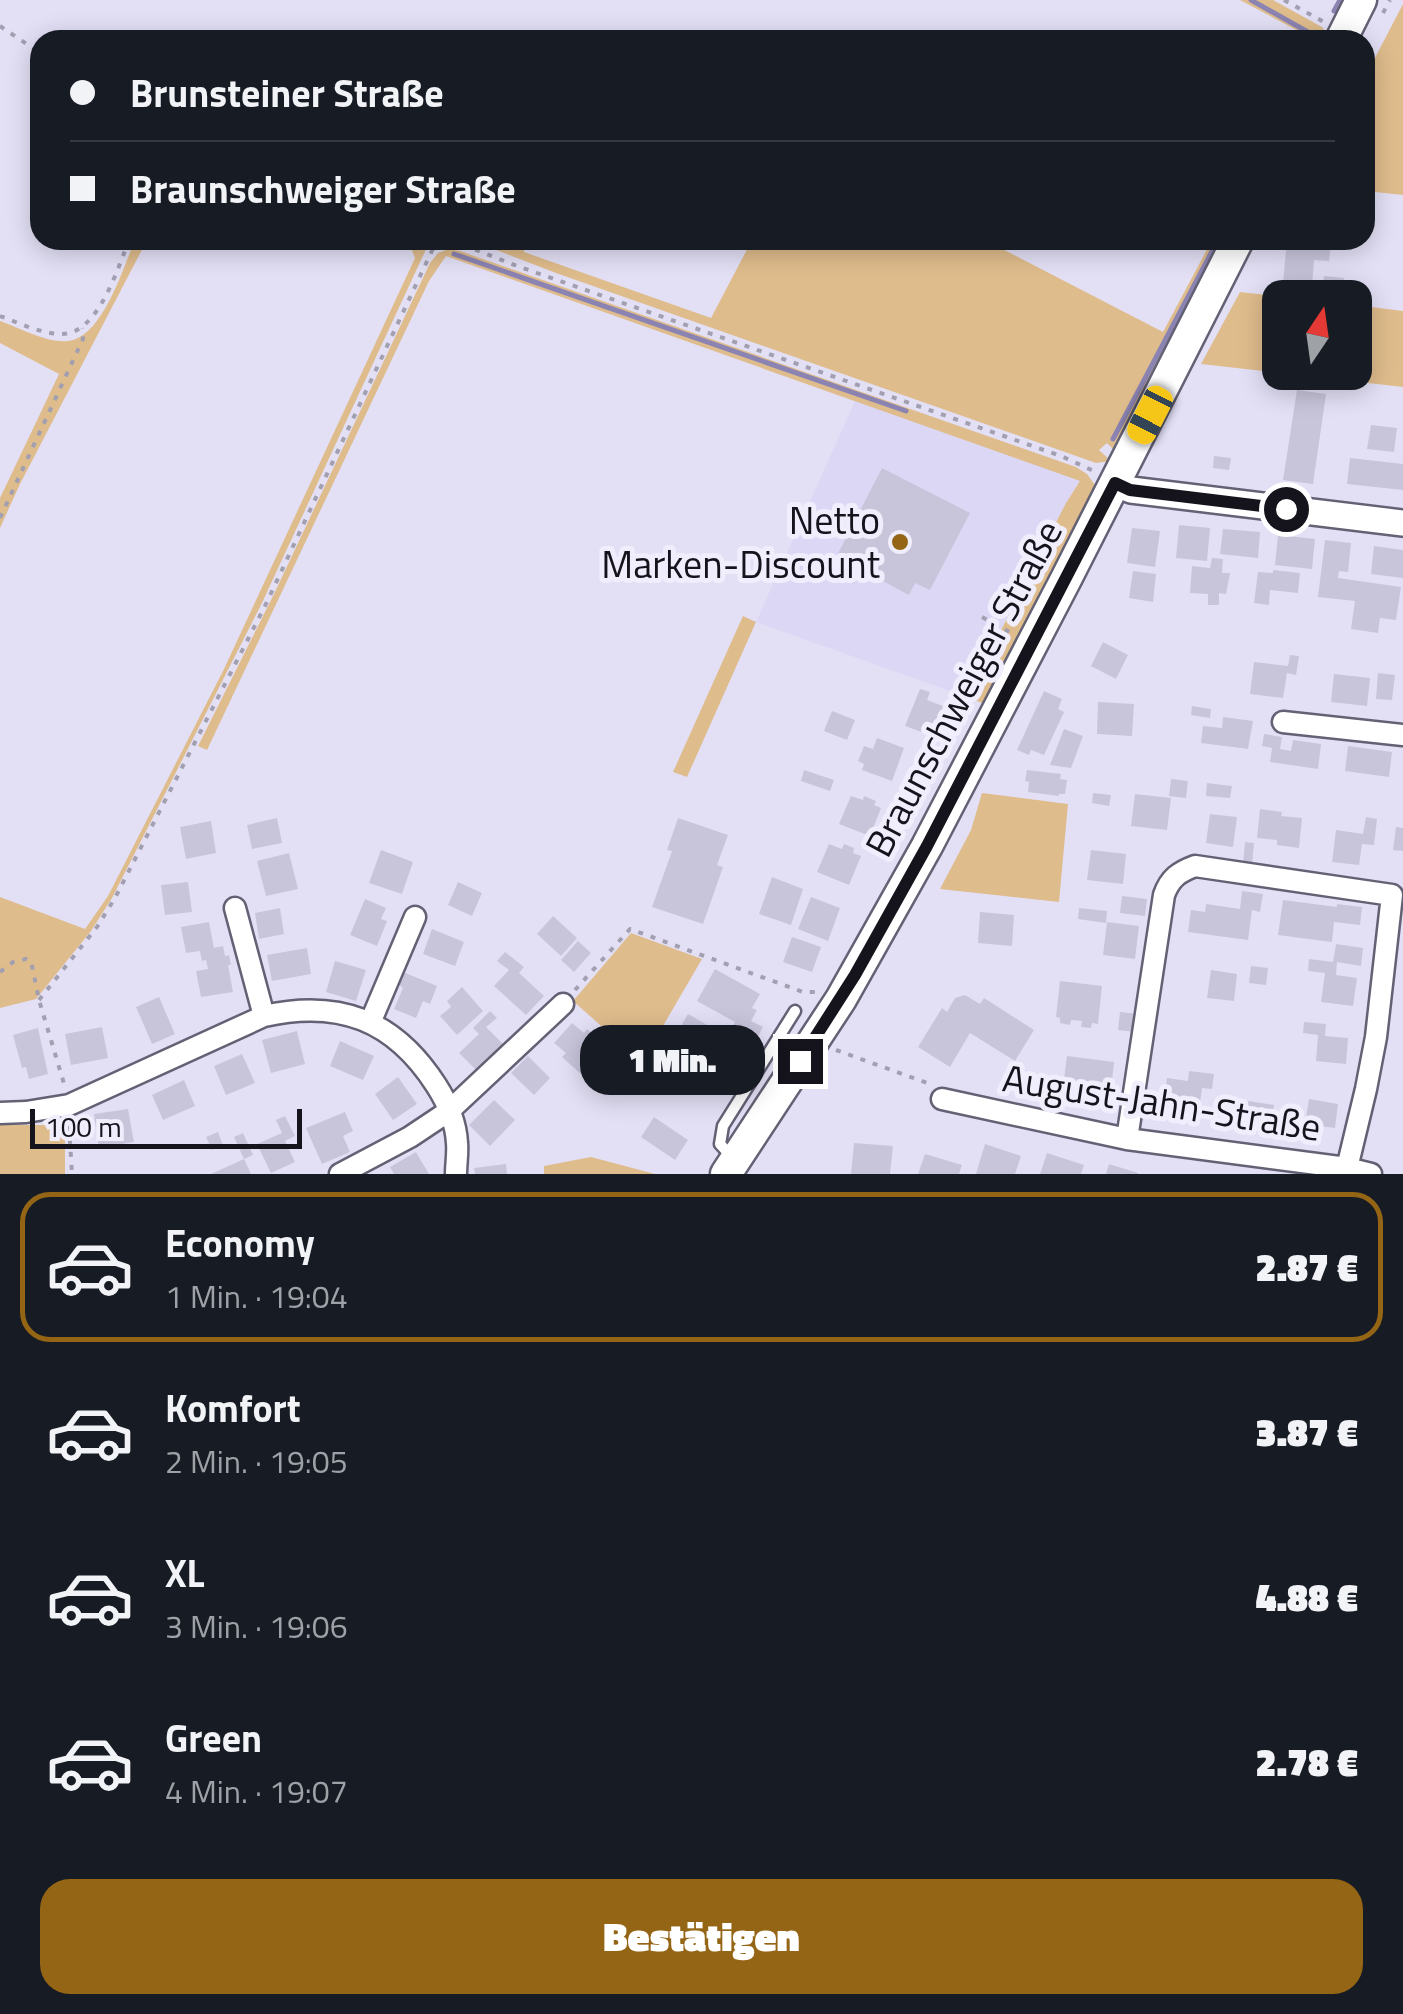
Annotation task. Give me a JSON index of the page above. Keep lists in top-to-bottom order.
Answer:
{
  "streets": {
    "main road": ["Braunschweiger Straße"],
    "street": ["August-Jahn-Straße"]
  },
  "places": ["Netto Marken-Discount"],
  "scale_bar": "100 m",
  "north": "top",
  "page": {
    "banner": ["Brunsteiner Straße", "Braunschweiger Straße"],
    "bubble": "1 Min.",
    "scale": "100 m",
    "list": [
      {
        "name": "Economy",
        "note": "1 Min. · 19:04",
        "value": "2.87 €"
      },
      {
        "name": "Komfort",
        "note": "2 Min. · 19:05",
        "value": "3.87 €"
      },
      {
        "name": "XL",
        "note": "3 Min. · 19:06",
        "value": "4.88 €"
      },
      {
        "name": "Green",
        "note": "4 Min. · 19:07",
        "value": "2.78 €"
      }
    ],
    "buttons": "Bestätigen"
  }
}
